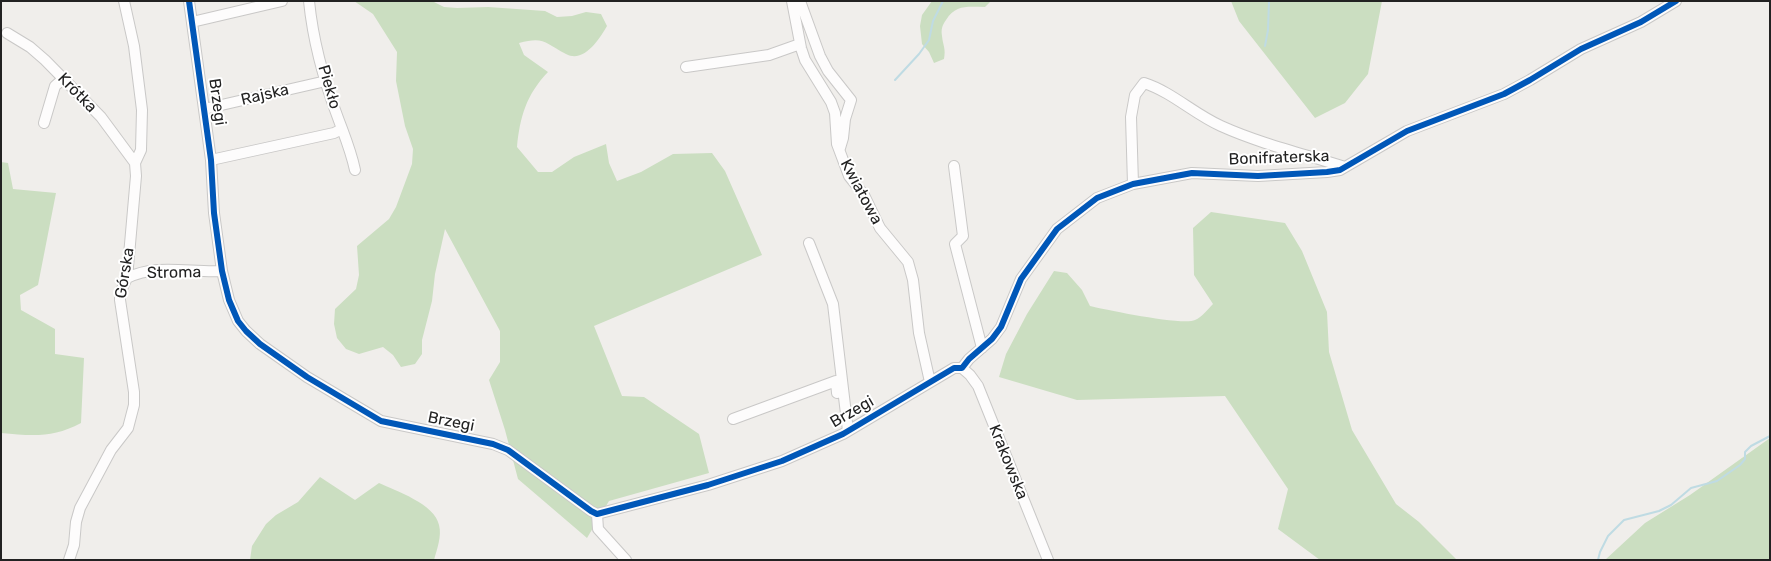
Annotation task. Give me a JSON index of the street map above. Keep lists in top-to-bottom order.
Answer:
{
  "streets": {
    "street": [
      "Piekło",
      "Krótka",
      "Rajska",
      "Brzegi",
      "Bonifraterska",
      "Kwiatowa",
      "Górska",
      "Stroma",
      "Krakowska"
    ]
  },
  "crossings": [
    ["Piekło", "Rajska"],
    ["Krótka", "Górska"],
    ["Rajska", "Brzegi"],
    ["Brzegi", "Bonifraterska"],
    ["Brzegi", "Kwiatowa"],
    ["Brzegi", "Stroma"],
    ["Brzegi", "Krakowska"],
    ["Bonifraterska", "Krakowska"],
    ["Górska", "Stroma"]
  ]
}
